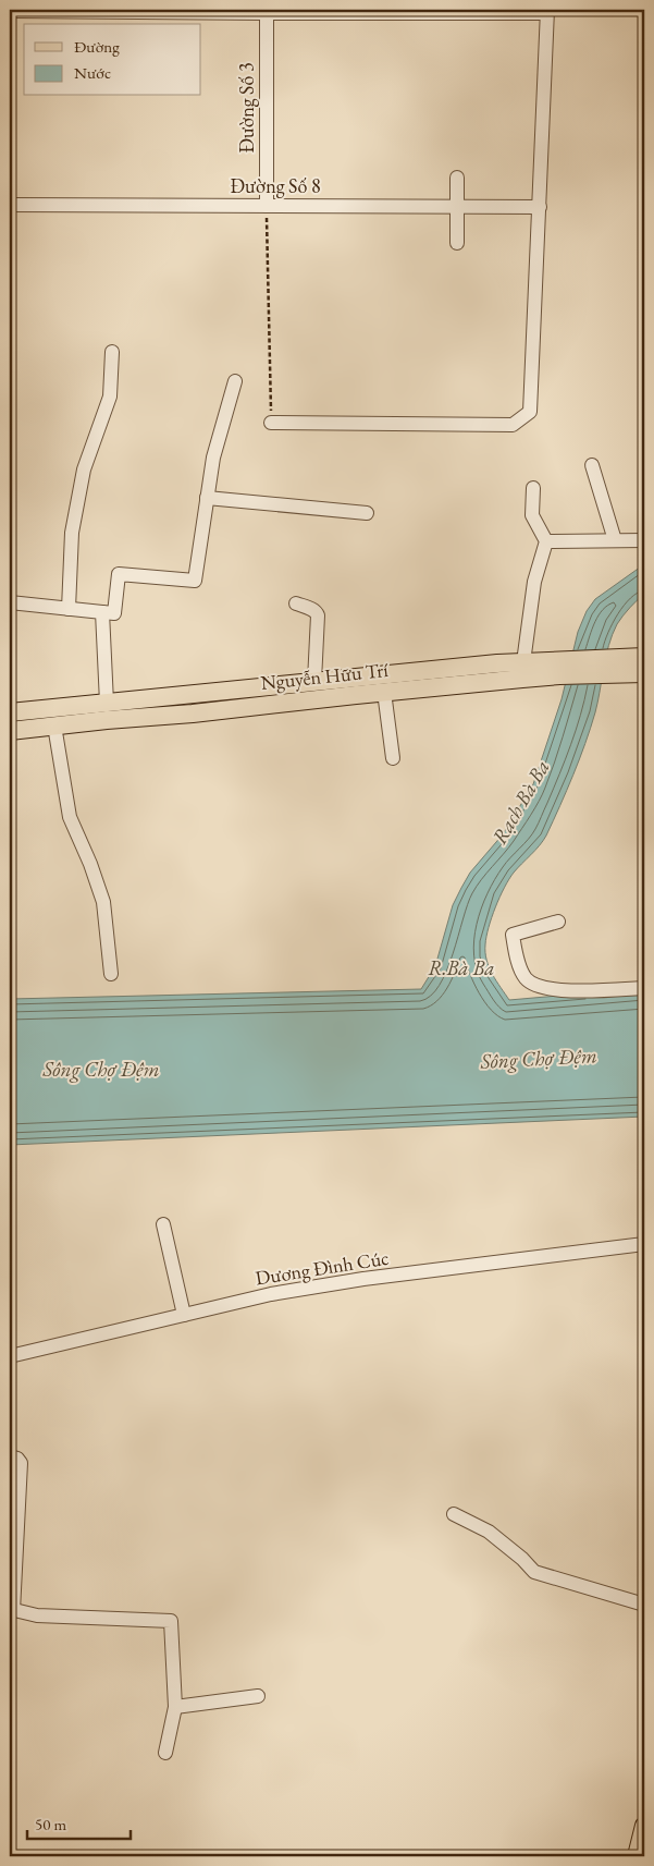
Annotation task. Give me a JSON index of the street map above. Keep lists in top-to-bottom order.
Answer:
{
  "streets": {
    "main road": ["Nguyễn Hữu Trí"],
    "street": ["Đường Số 3", "Đường Số 8", "Dương Đình Cúc"]
  },
  "crossings": [
    ["Đường Số 3", "Đường Số 8"]
  ],
  "water": ["Rạch Bà Ba", "R.Bà Ba", "Sông Chợ Đệm"],
  "legend": ["Đường", "Nước"],
  "scale_bar": "50 m"
}
